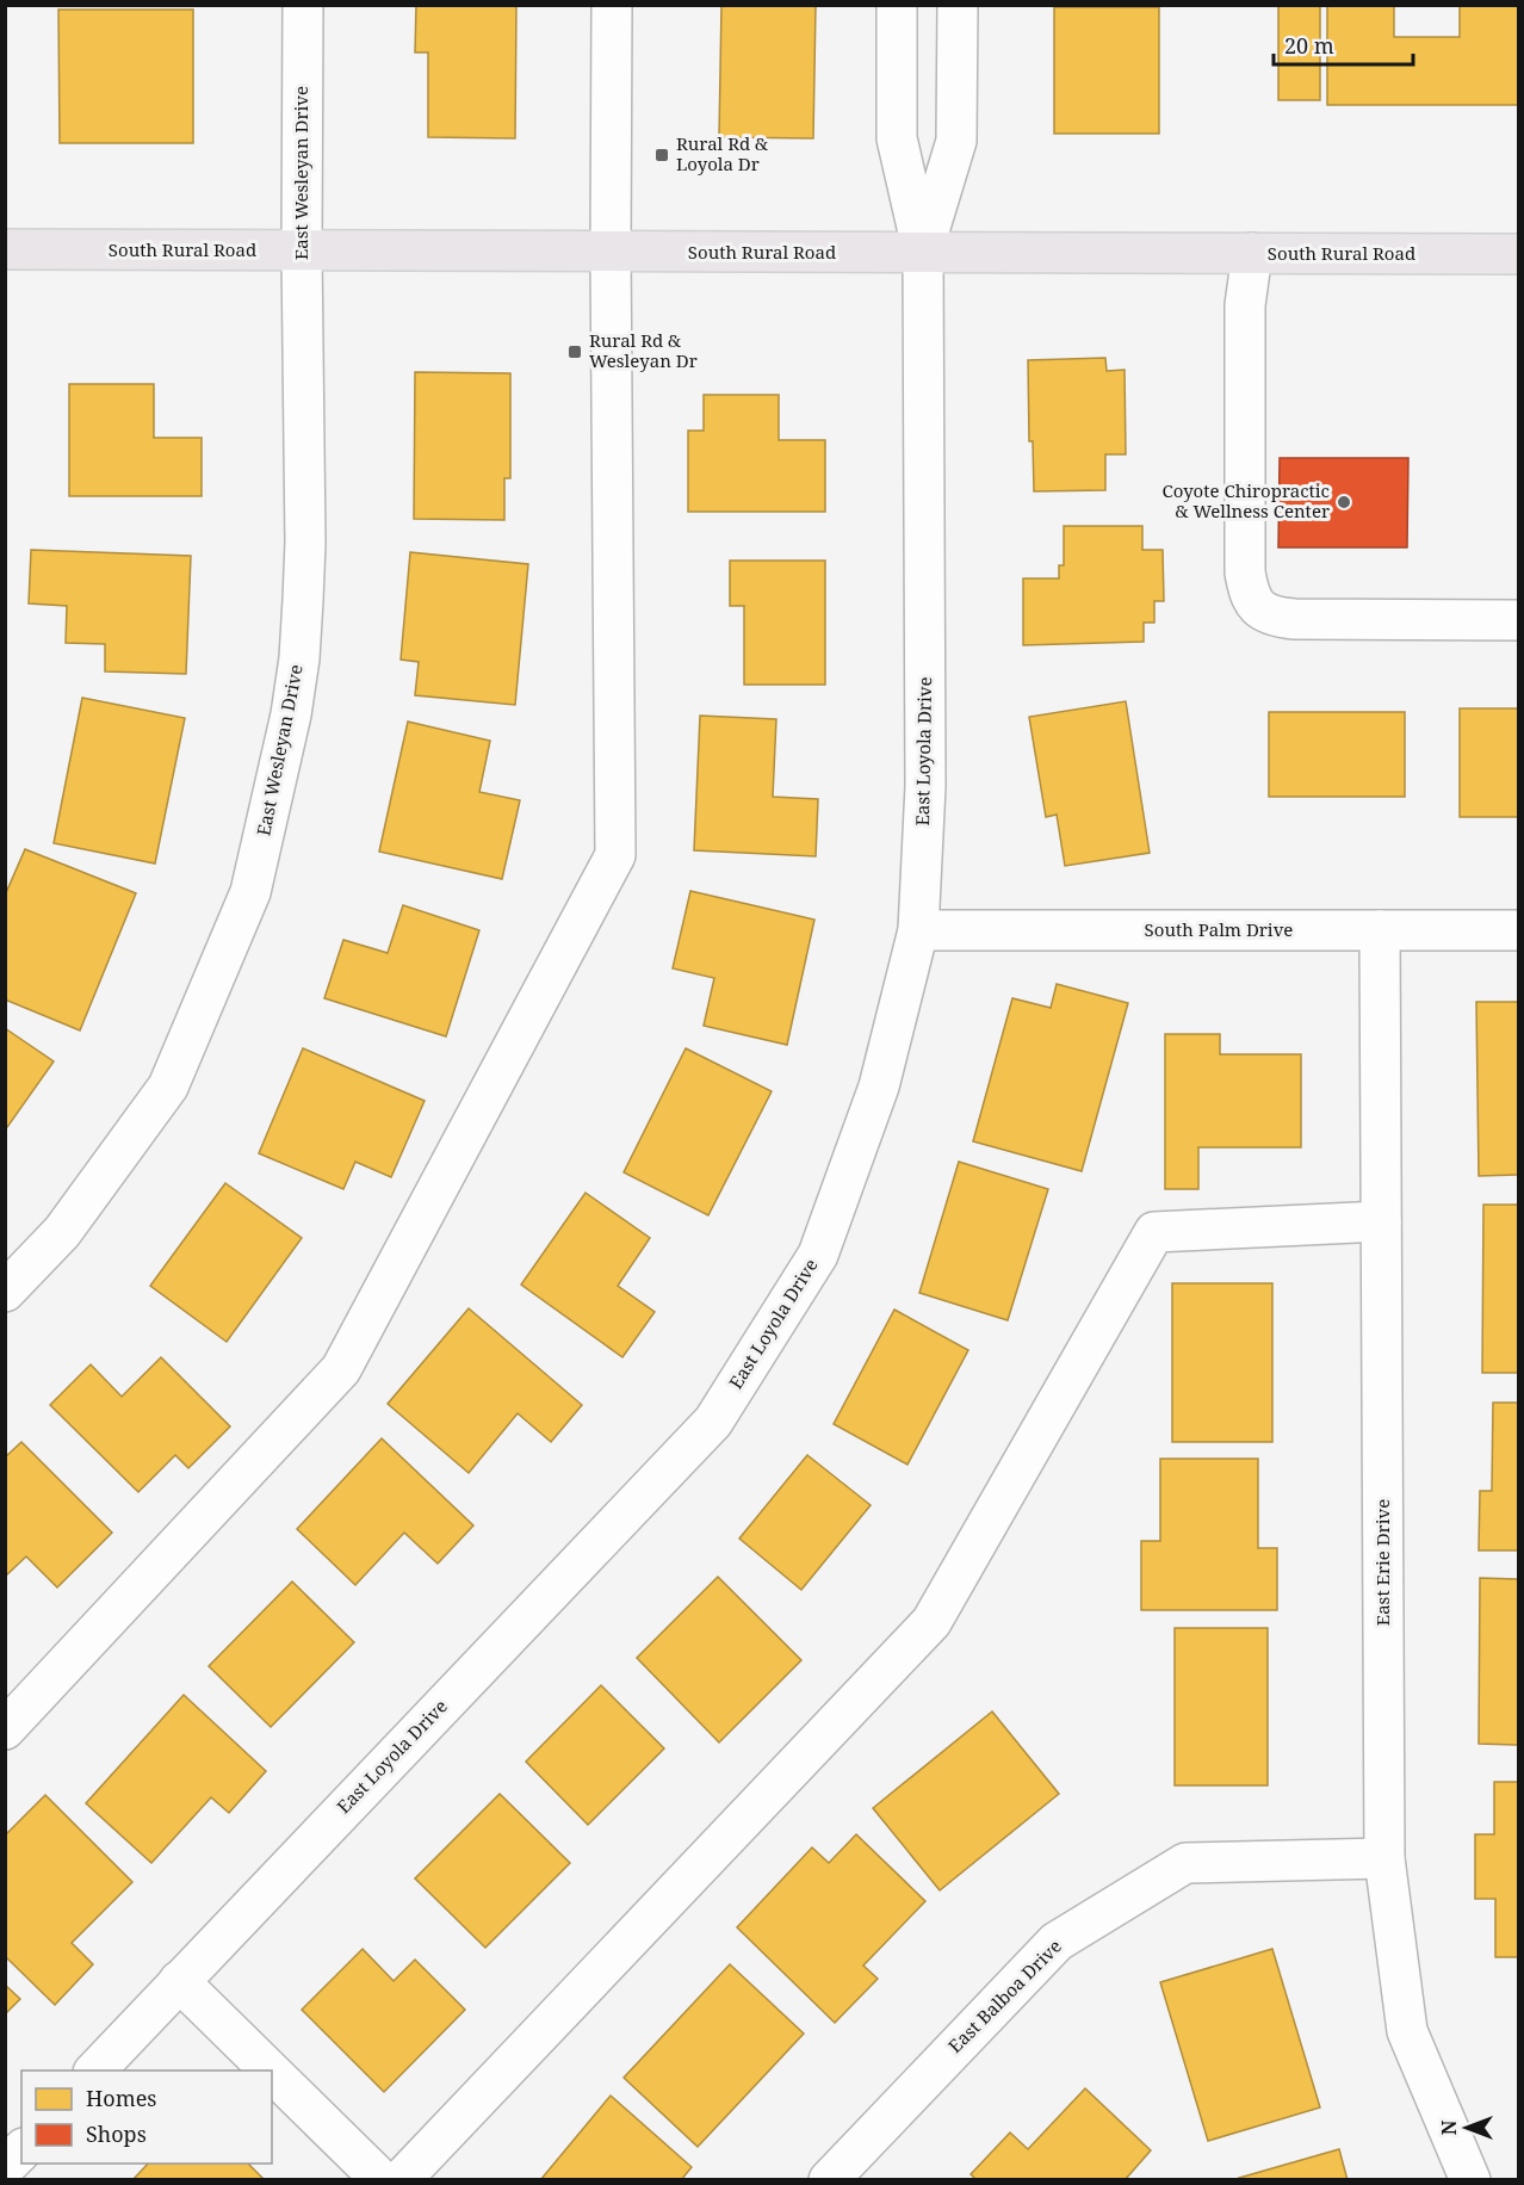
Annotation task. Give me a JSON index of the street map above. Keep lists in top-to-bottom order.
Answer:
{
  "streets": {
    "main road": ["South Rural Road"],
    "street": [
      "East Wesleyan Drive",
      "East Loyola Drive",
      "South Palm Drive",
      "East Erie Drive",
      "East Balboa Drive"
    ]
  },
  "crossings": [
    ["East Wesleyan Drive", "South Rural Road"],
    ["South Rural Road", "East Loyola Drive"],
    ["East Loyola Drive", "South Palm Drive"],
    ["South Palm Drive", "East Erie Drive"],
    ["East Erie Drive", "East Balboa Drive"]
  ],
  "places": {
    "transit": ["Rural Rd & Loyola Dr", "Rural Rd & Wesleyan Dr"],
    "other": ["Coyote Chiropractic & Wellness Center"]
  },
  "legend": ["Homes", "Shops"],
  "scale_bar": "20 m",
  "north": "left"
}
